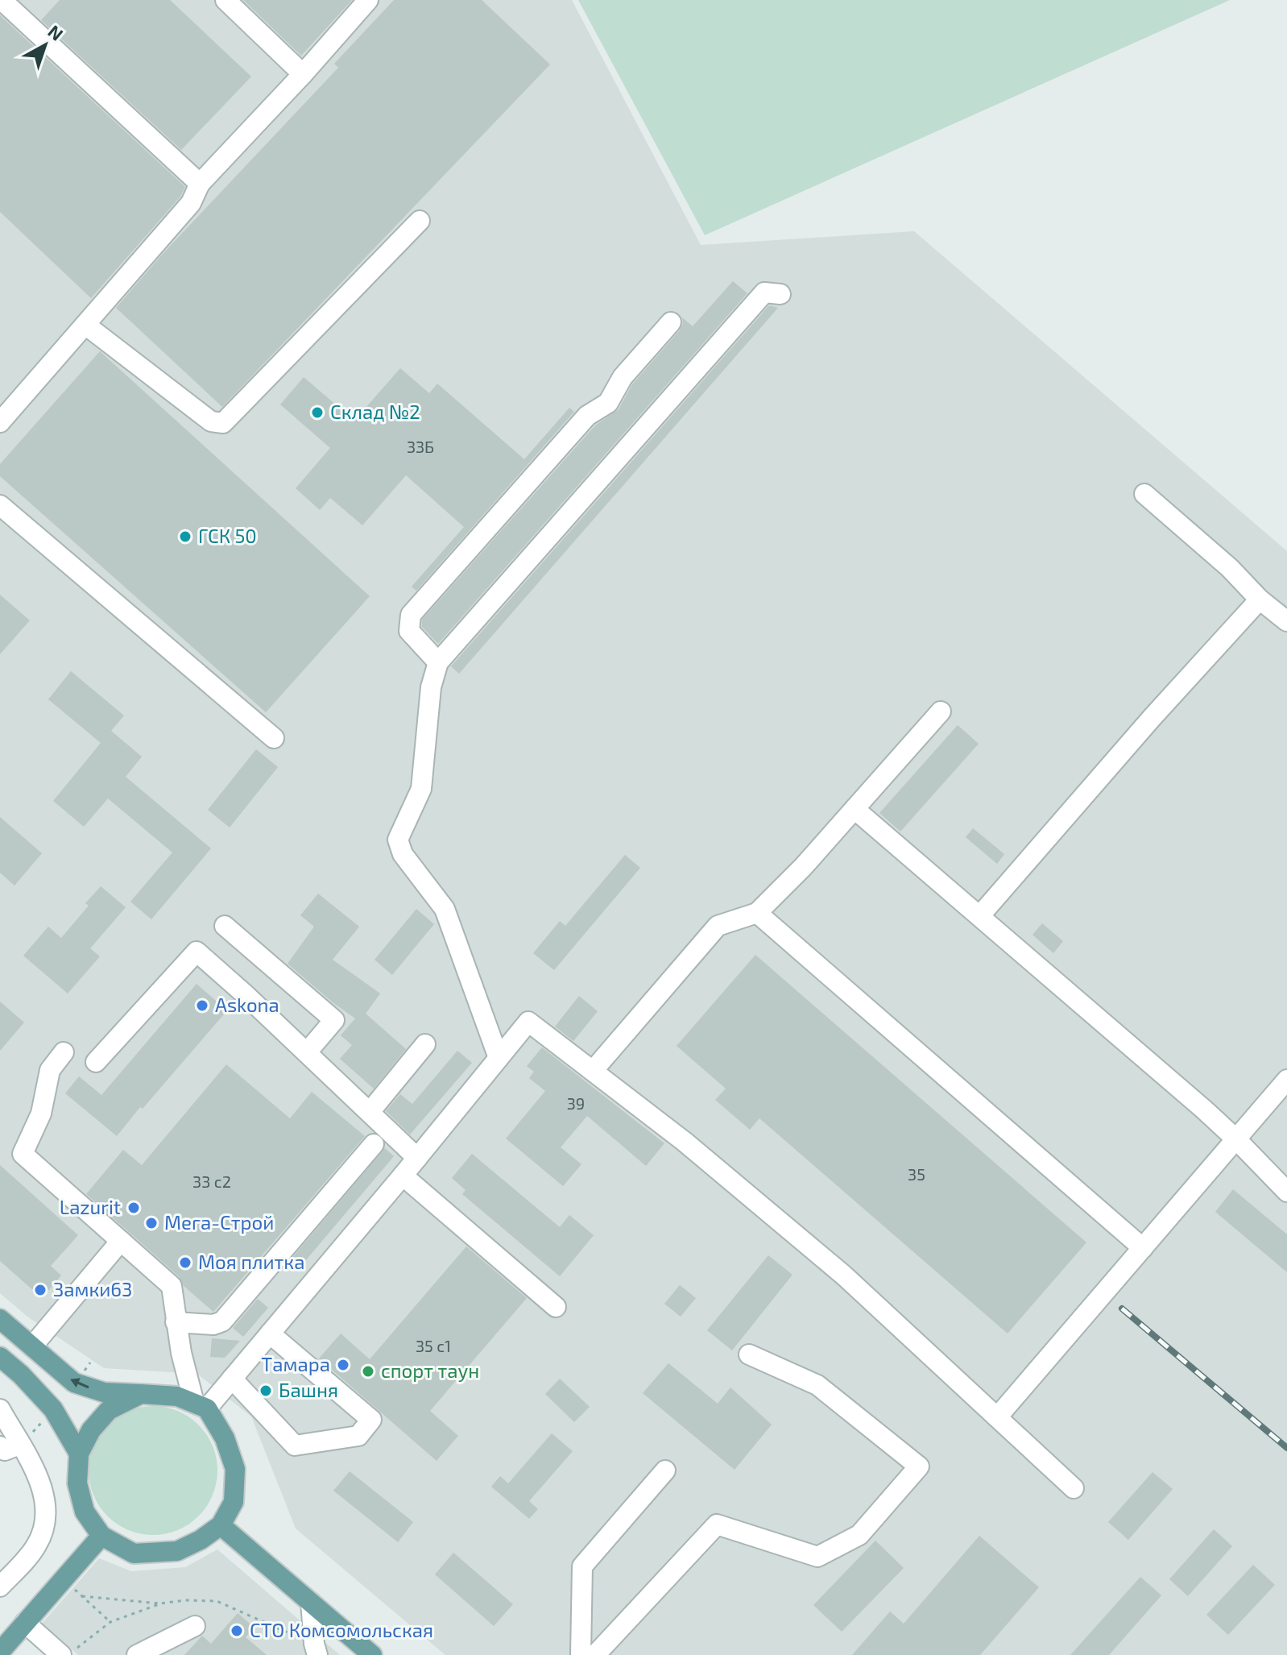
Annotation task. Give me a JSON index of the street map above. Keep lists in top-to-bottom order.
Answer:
{
  "places": [
    "Склад №2",
    "ГСК 50",
    "Askona",
    "Lazurit",
    "Мега-Строй",
    "Моя плитка",
    "Замки63",
    "Тамара",
    "спорт таун",
    "Башня",
    "СТО Комсомольская"
  ],
  "house_numbers": [
    "33Б",
    "39",
    "35",
    "33 с2",
    "35 с1"
  ],
  "north": "top right"
}
